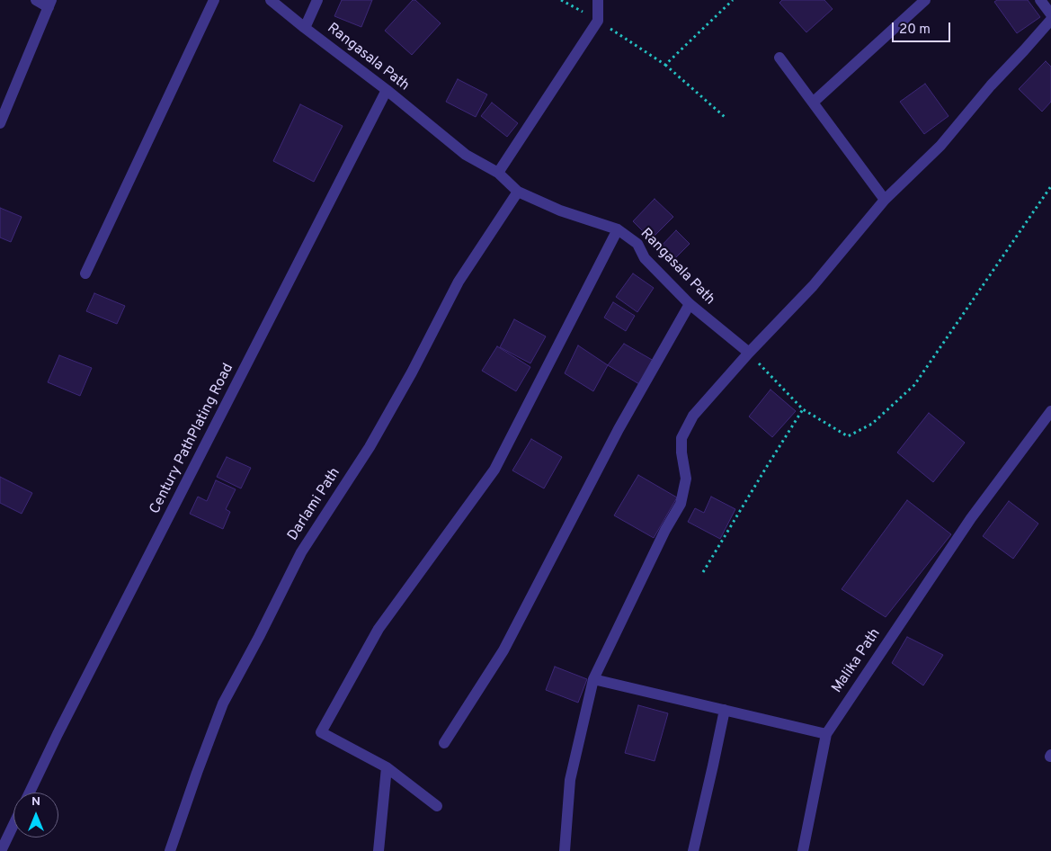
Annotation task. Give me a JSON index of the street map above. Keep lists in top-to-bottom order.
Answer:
{
  "streets": {
    "street": [
      "Rangasala Path",
      "Century PathPlating Road",
      "Darlami Path",
      "Malika Path"
    ]
  },
  "crossings": [
    ["Rangasala Path", "Century PathPlating Road"],
    ["Rangasala Path", "Darlami Path"]
  ],
  "scale_bar": "20 m",
  "north": "top"
}
